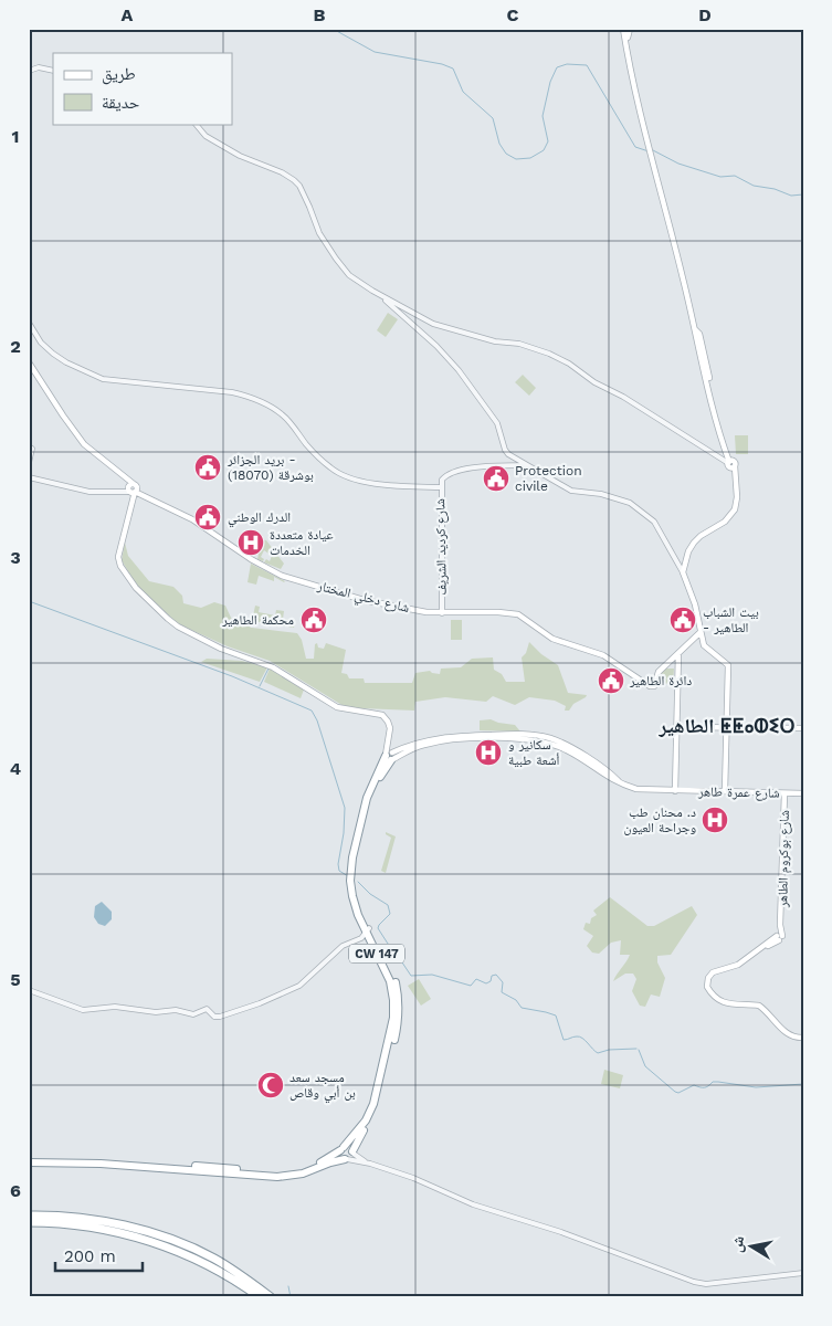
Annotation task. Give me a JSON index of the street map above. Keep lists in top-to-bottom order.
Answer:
{
  "streets": {
    "highway": ["CW 147"],
    "main road": ["شارع دخلي المختار", "شارع عمرة طاهر", "شارع بوكروم الطاهر"],
    "street": ["شارع كرديد الشريف"]
  },
  "crossings": [
    ["شارع كرديد الشريف", "شارع دخلي المختار"],
    ["شارع عمرة طاهر", "شارع بوكروم الطاهر"],
    ["شارع عمرة طاهر", "CW 147"]
  ],
  "districts": ["الطاهير ⵟⵟⴰⵀⵉⵔ"],
  "places": {
    "public building": [
      "بريد الجزائر - بوشرقة (18070)",
      "Protection civile",
      "الدرك الوطني",
      "محكمة الطاهير",
      "بيت الشباب - الطاهير",
      "دائرة الطاهير"
    ],
    "hospital": ["عيادة متعددة الخدمات", "سكانير و أشعة طبية", "د. محنان طب وجراحة العيون"],
    "mosque": ["مسجد سعد بن أبي وقاص"]
  },
  "legend": ["طريق", "حديقة"],
  "scale_bar": "200 m",
  "north": "left",
  "grid": {
    "columns": [
      "A",
      "B",
      "C",
      "D"
    ],
    "rows": [
      "1",
      "2",
      "3",
      "4",
      "5",
      "6"
    ]
  }
}
